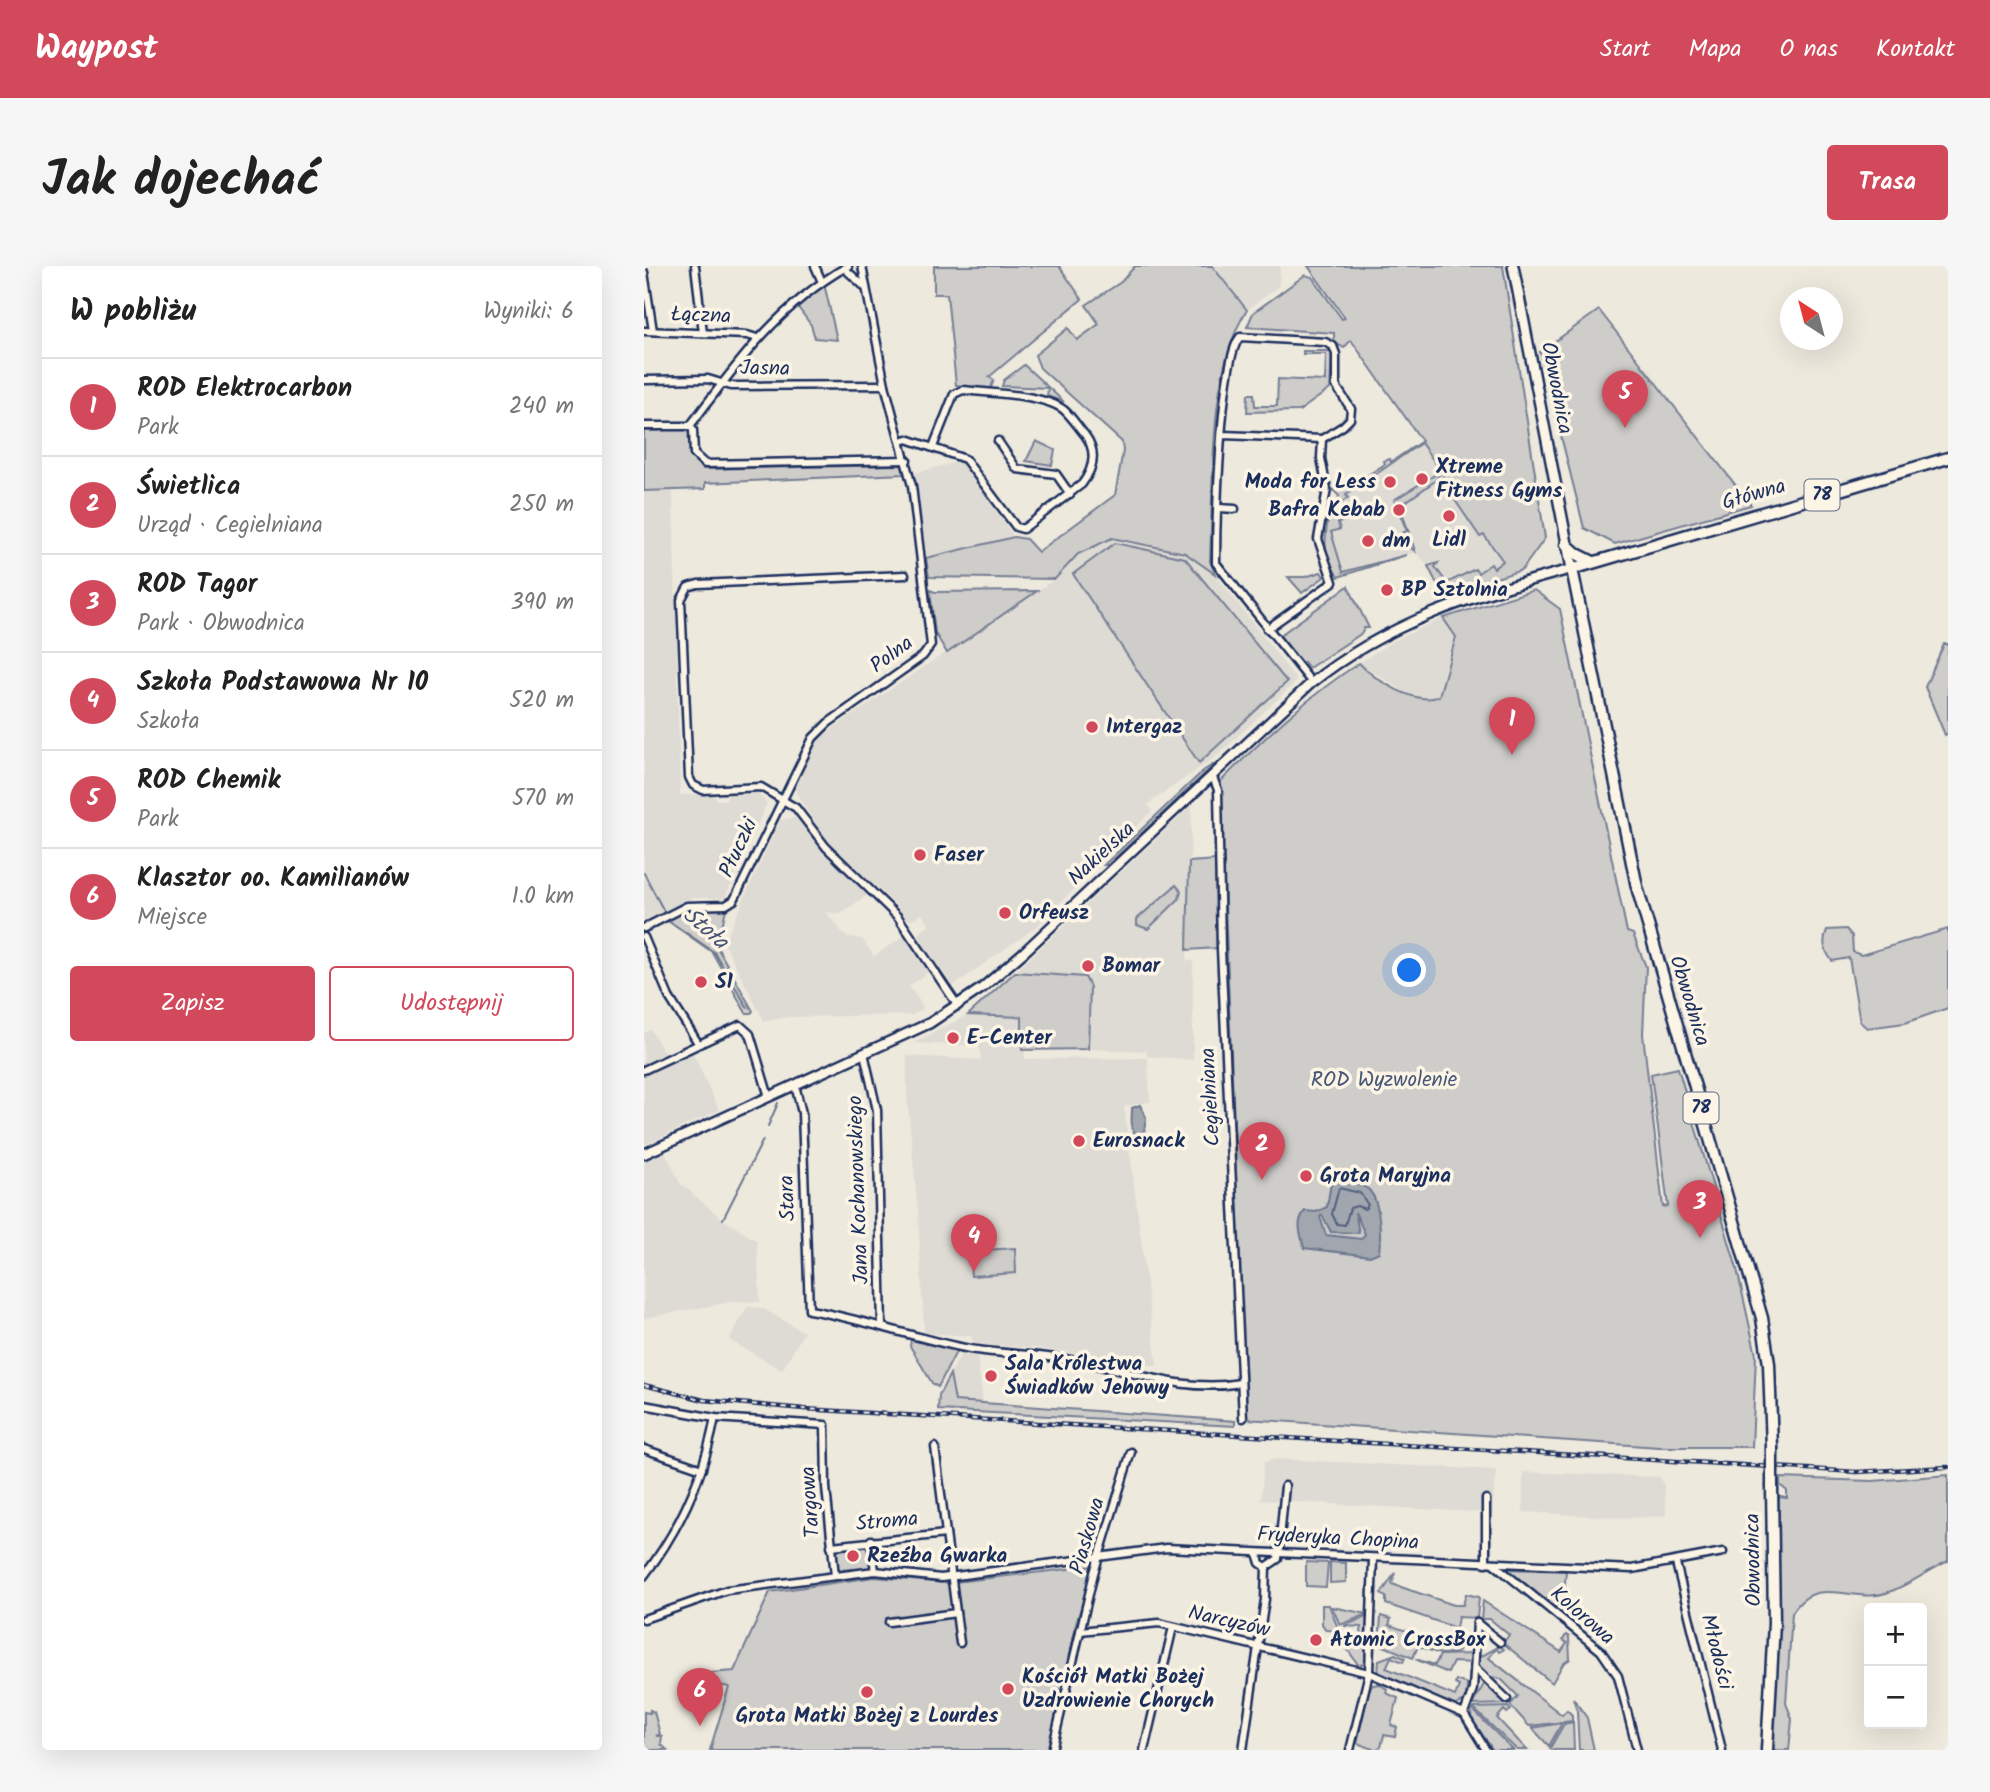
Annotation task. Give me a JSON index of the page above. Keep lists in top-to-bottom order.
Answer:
{
  "streets": {
    "main road": ["Obwodnica", "Główna", "78"],
    "street": [
      "Łączna",
      "Jasna",
      "Polna",
      "Płuczki",
      "Nakielska",
      "Cegielniana",
      "Jana Kochanowskiego",
      "Stara",
      "Targowa",
      "Stroma",
      "Piaskowa",
      "Fryderyka Chopina",
      "Kolorowa",
      "Narcyzów",
      "Młodości"
    ]
  },
  "crossings": [
    ["Jasna", "Polna"],
    ["Obwodnica", "Główna"],
    ["Obwodnica", "Nakielska"],
    ["Główna", "Nakielska"],
    ["Polna", "Płuczki"],
    ["Nakielska", "Cegielniana"],
    ["Nakielska", "Jana Kochanowskiego"],
    ["Nakielska", "Stara"],
    ["Jana Kochanowskiego", "Stara"],
    ["Targowa", "Stroma"],
    ["Targowa", "Fryderyka Chopina"],
    ["Piaskowa", "Fryderyka Chopina"],
    ["Piaskowa", "Narcyzów"],
    ["Fryderyka Chopina", "Kolorowa"],
    ["Fryderyka Chopina", "Młodości"]
  ],
  "water": ["Stoła"],
  "parks": ["ROD Wyzwolenie"],
  "places": [
    "Xtreme Fitness Gyms",
    "Moda for Less",
    "Bafra Kebab",
    "Lidl",
    "dm",
    "BP Sztolnia",
    "Intergaz",
    "Faser",
    "Orfeusz",
    "Bomar",
    "S1",
    "E-Center",
    "Eurosnack",
    "Grota Maryjna",
    "Sala Królestwa Świadków Jehowy",
    "Rzeźba Gwarka",
    "Atomic CrossBox",
    "Kościół Matki Bożej Uzdrowienie Chorych",
    "Grota Matki Bożej z Lourdes"
  ],
  "north": "top left",
  "page": {
    "header": "Waypost",
    "nav": [
      "Start",
      "Mapa",
      "O nas",
      "Kontakt"
    ],
    "title": "Jak dojechać",
    "buttons": [
      "Trasa",
      ["Zapisz", "Udostępnij"]
    ],
    "heading": ["W pobliżu", "Wyniki: 6"],
    "list": [
      {
        "mark": "1",
        "name": "ROD Elektrocarbon",
        "note": "Park",
        "value": "240 m"
      },
      {
        "mark": "2",
        "name": "Świetlica",
        "note": "Urząd · Cegielniana",
        "value": "250 m"
      },
      {
        "mark": "3",
        "name": "ROD Tagor",
        "note": "Park · Obwodnica",
        "value": "390 m"
      },
      {
        "mark": "4",
        "name": "Szkoła Podstawowa Nr 10",
        "note": "Szkoła",
        "value": "520 m"
      },
      {
        "mark": "5",
        "name": "ROD Chemik",
        "note": "Park",
        "value": "570 m"
      },
      {
        "mark": "6",
        "name": "Klasztor oo. Kamilianów",
        "note": "Miejsce",
        "value": "1.0 km"
      }
    ],
    "pins": [
      "5",
      "1",
      "2",
      "3",
      "4",
      "6"
    ],
    "map_buttons": ["+", "−"]
  }
}
